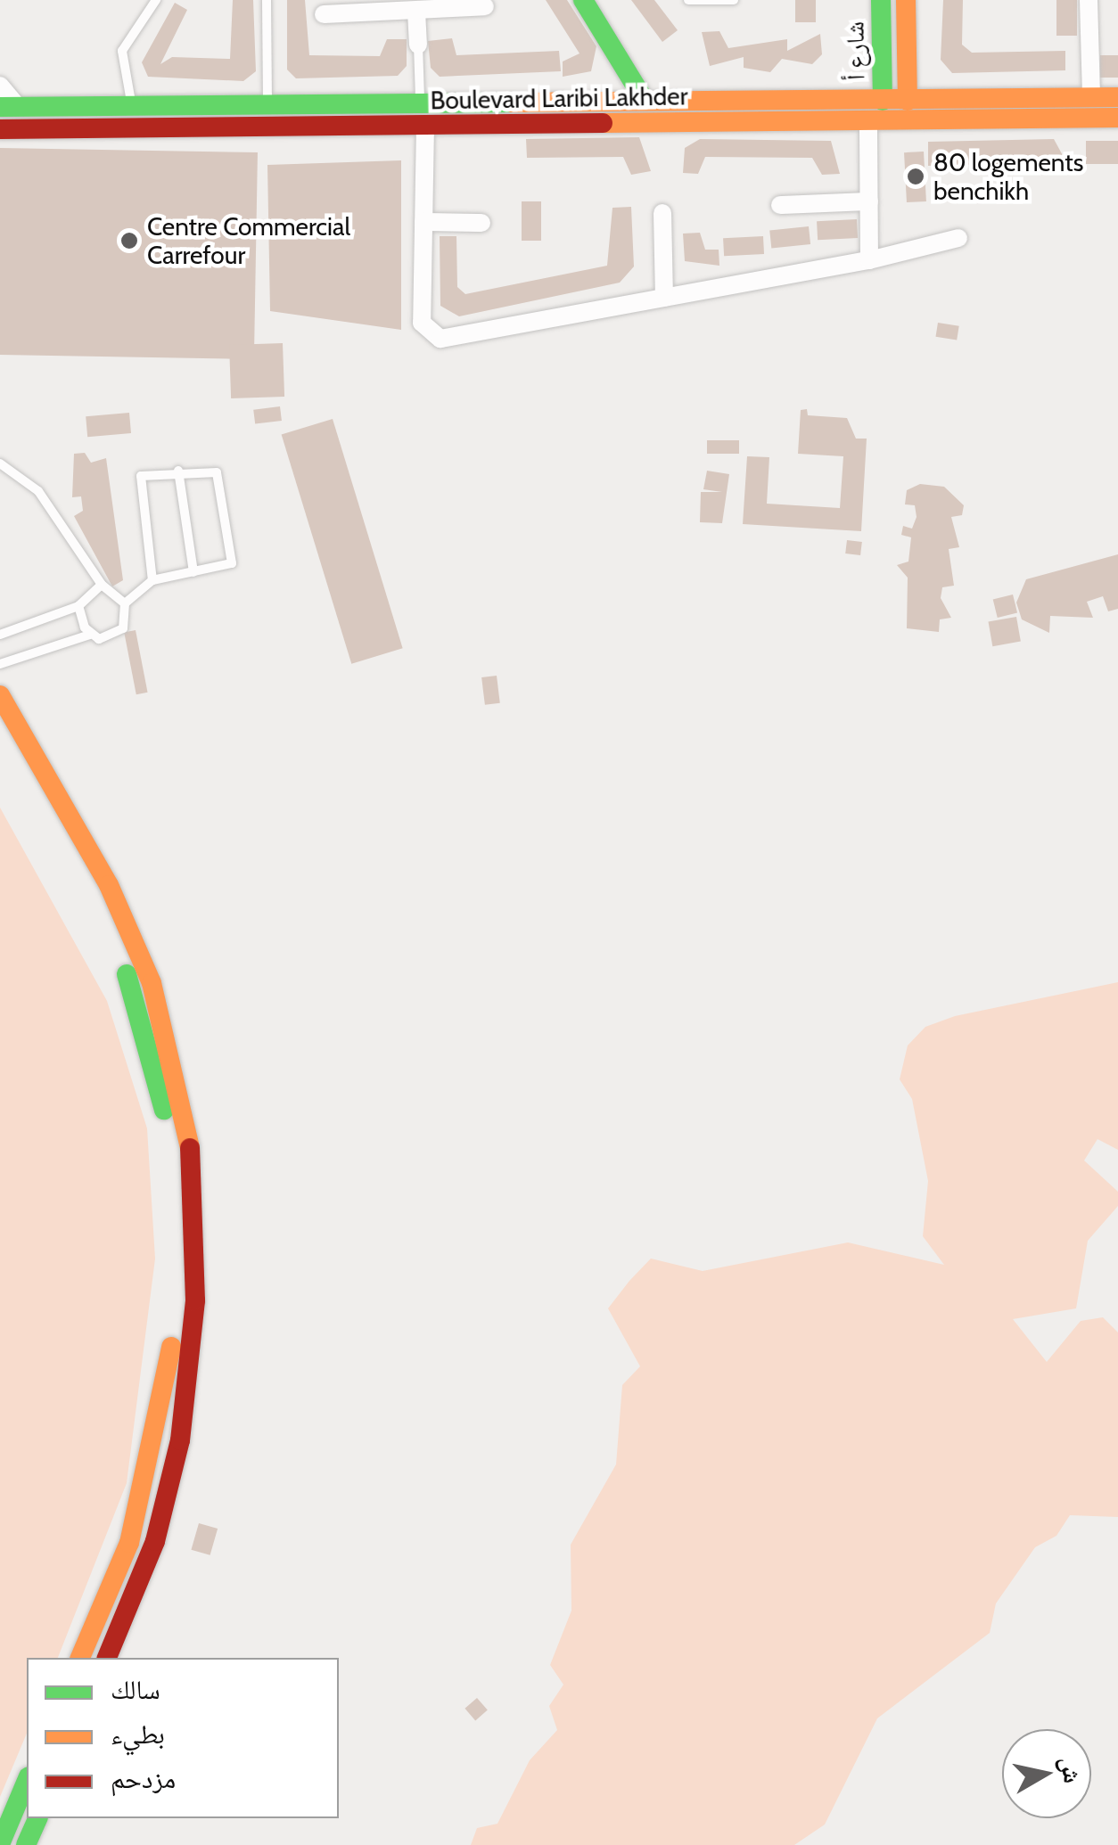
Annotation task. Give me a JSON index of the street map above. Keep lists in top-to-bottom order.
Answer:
{
  "streets": {
    "main road": ["شارع أ", "Boulevard Laribi Lakhder"]
  },
  "crossings": [
    ["شارع أ", "Boulevard Laribi Lakhder"]
  ],
  "places": ["80 logements benchikh", "Centre Commercial Carrefour"],
  "legend": ["سالك", "بطيء", "مزدحم"],
  "north": "right"
}
